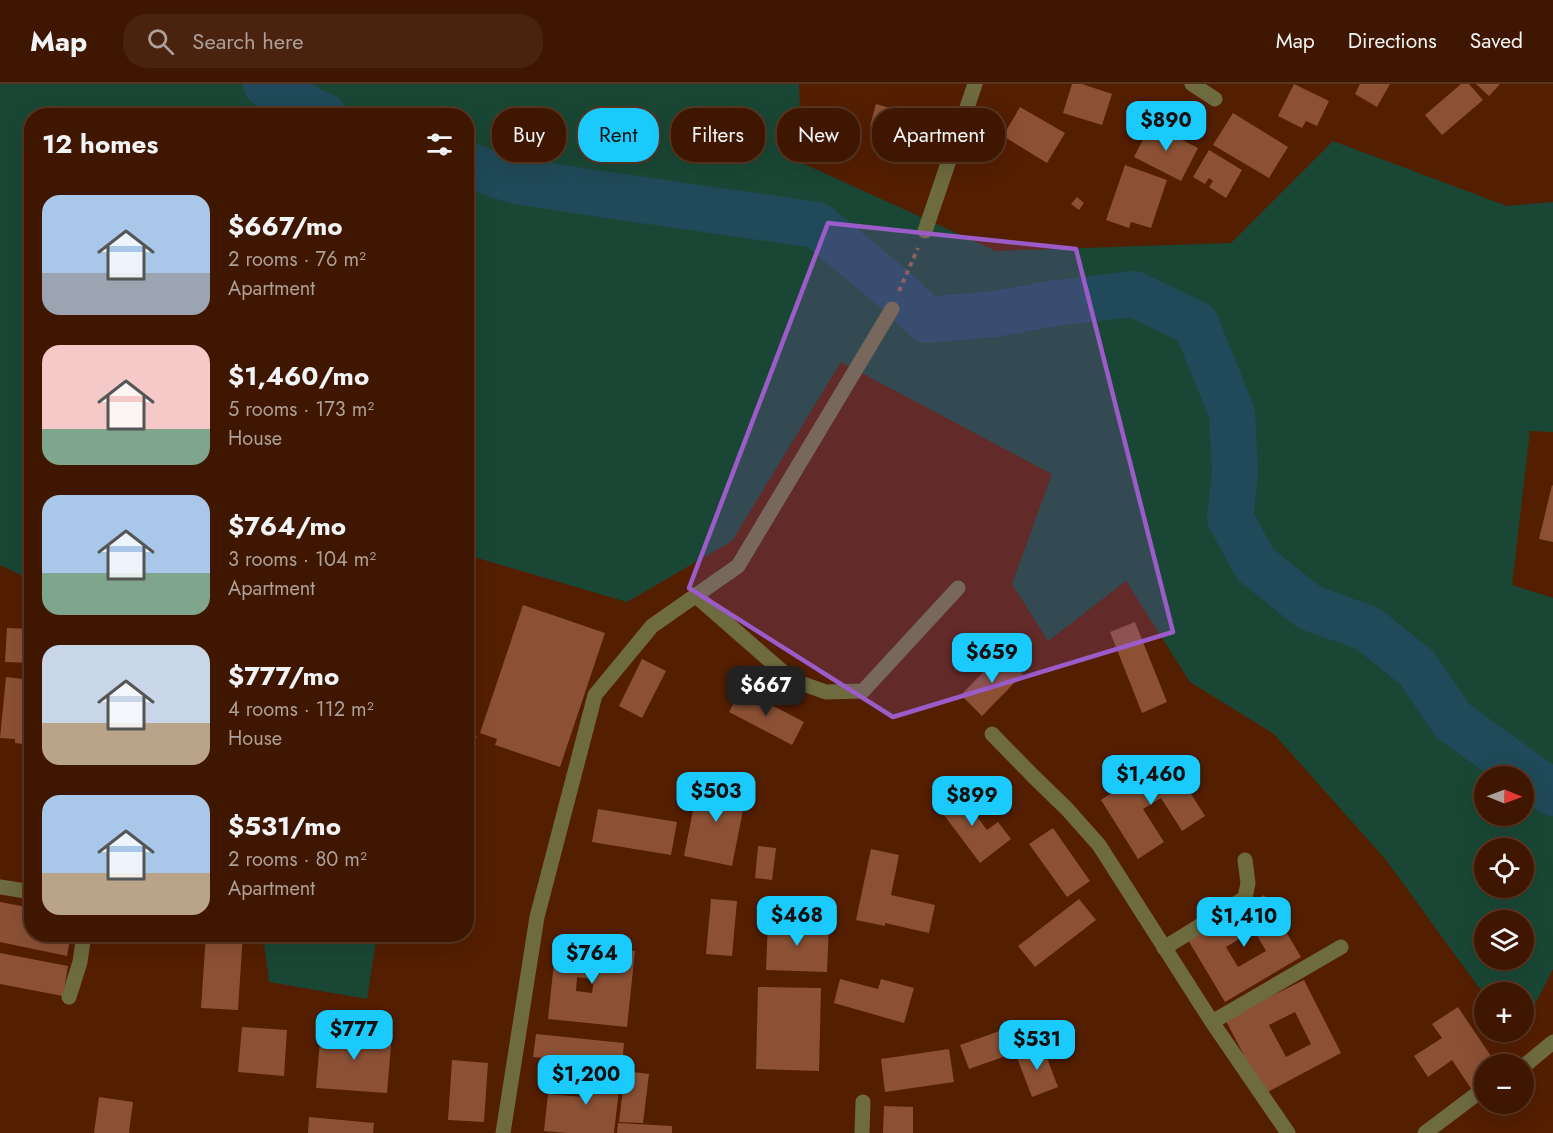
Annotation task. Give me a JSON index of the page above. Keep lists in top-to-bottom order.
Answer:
{
  "north": "right",
  "page": {
    "header": "Map",
    "search": "Search here",
    "nav": ["Map", "Directions", "Saved"],
    "price": [
      "$890",
      "$659",
      "$667",
      "$1,460",
      "$503",
      "$899",
      "$468",
      "$1,410",
      "$764",
      "$777",
      "$531",
      "$1,200"
    ],
    "chip": [
      "Buy",
      "Rent",
      "Filters",
      "New",
      "Apartment"
    ],
    "heading": "12 homes",
    "list": [
      {
        "name": "$667/mo",
        "note": "2 rooms · 76 m² · Apartment"
      },
      {
        "name": "$1,460/mo",
        "note": "5 rooms · 173 m² · House"
      },
      {
        "name": "$764/mo",
        "note": "3 rooms · 104 m² · Apartment"
      },
      {
        "name": "$777/mo",
        "note": "4 rooms · 112 m² · House"
      },
      {
        "name": "$531/mo",
        "note": "2 rooms · 80 m² · Apartment"
      }
    ],
    "map_buttons": ["+", "−"]
  }
}
